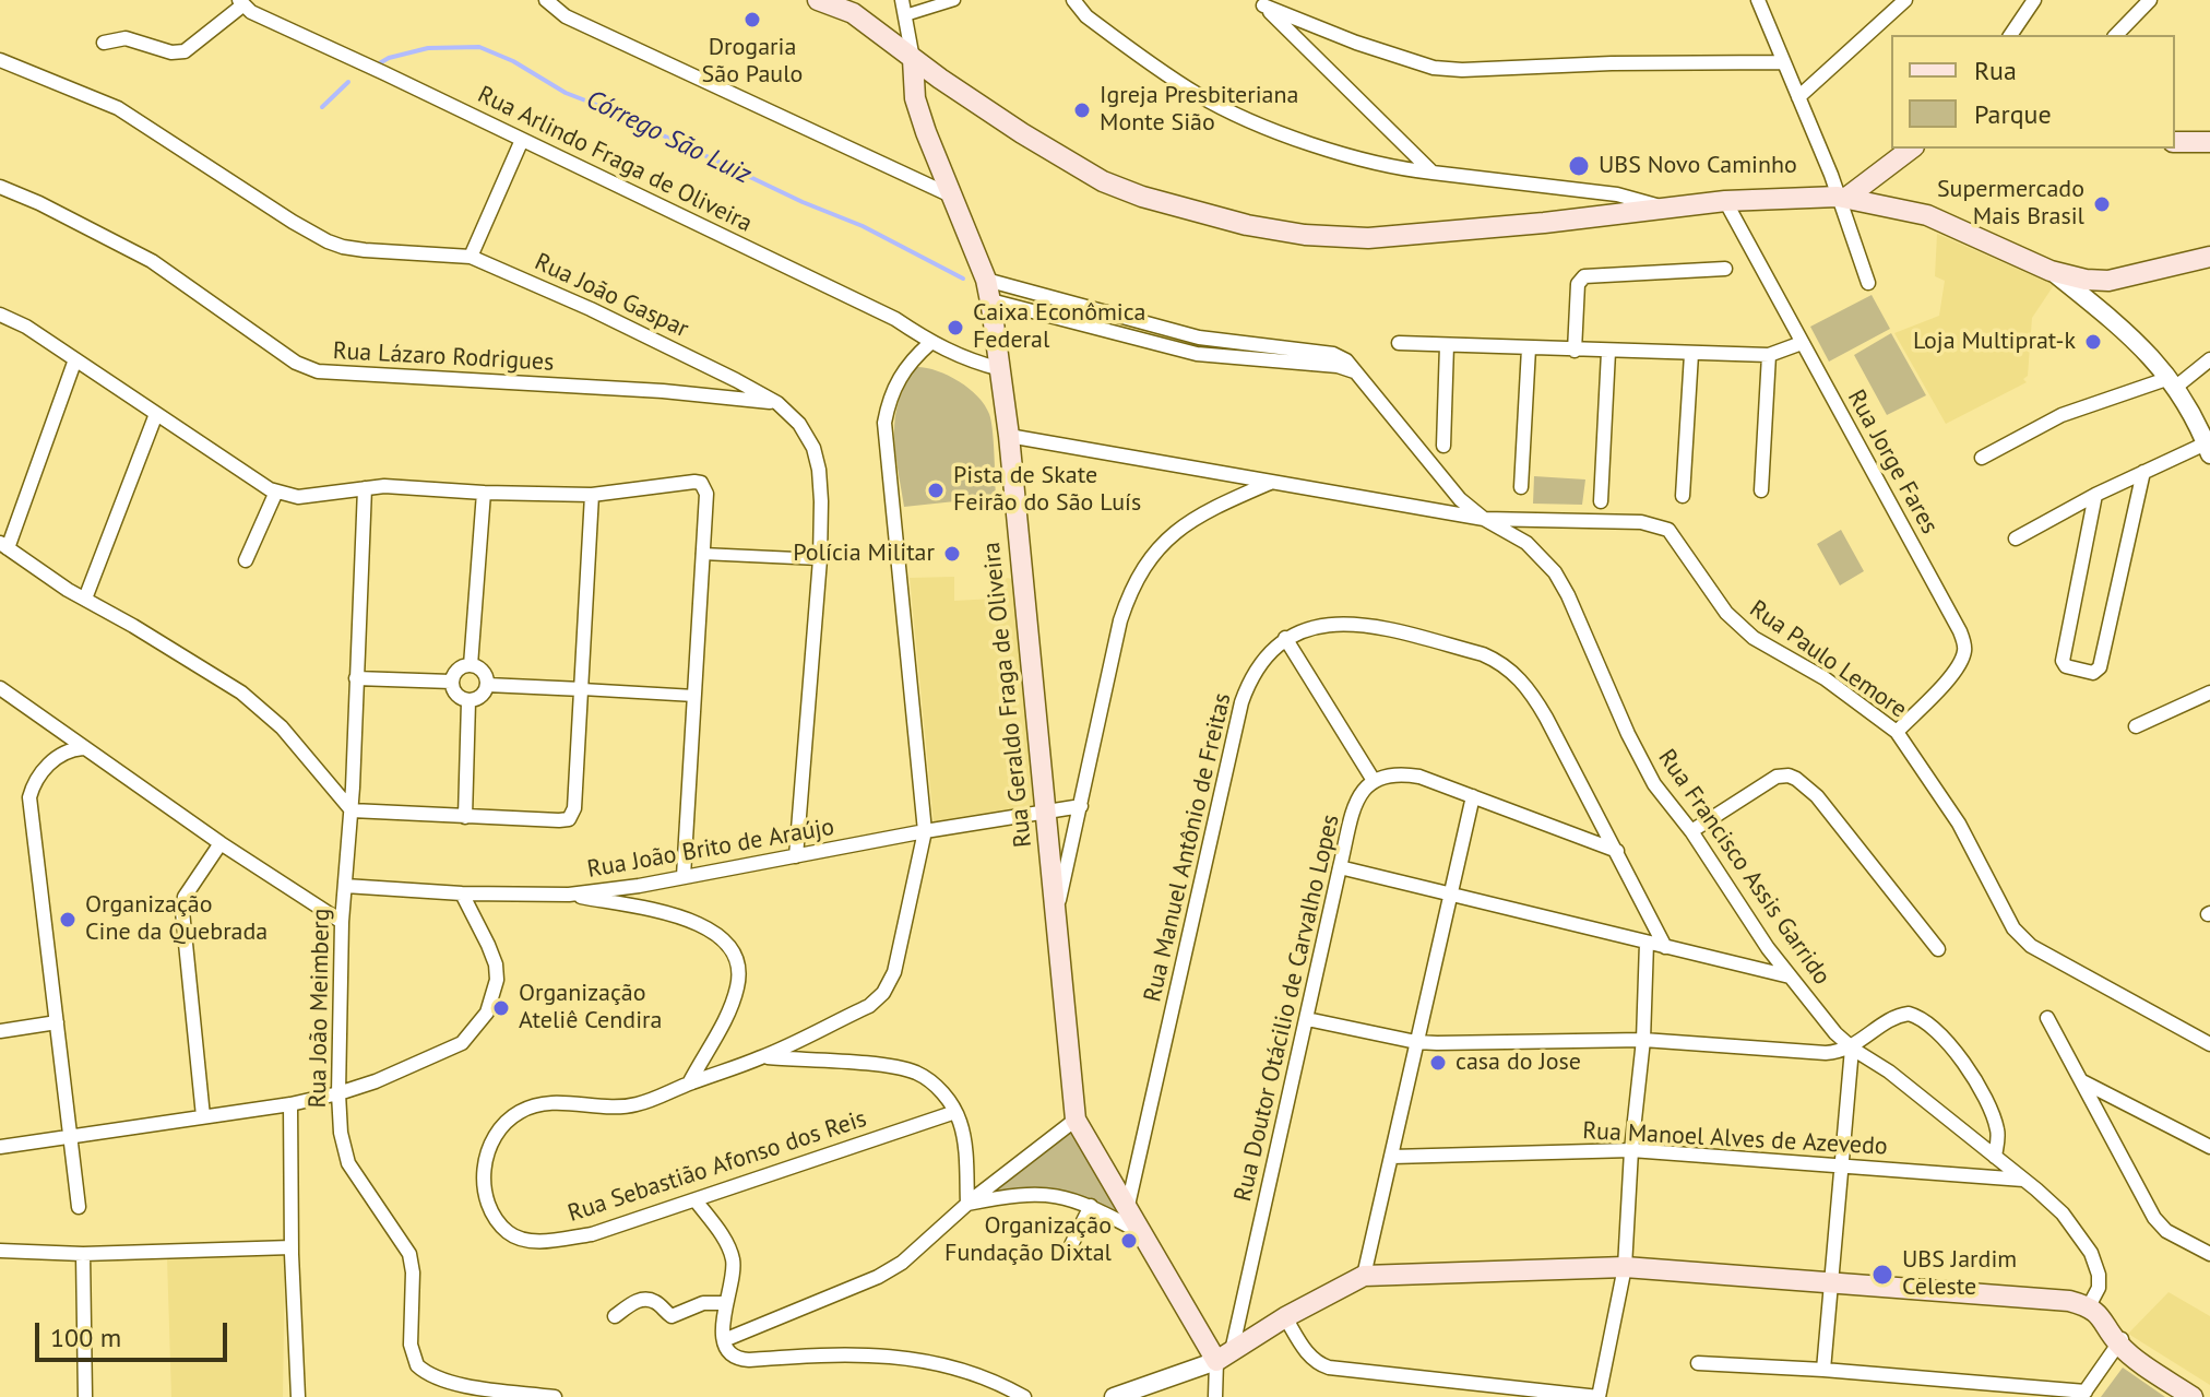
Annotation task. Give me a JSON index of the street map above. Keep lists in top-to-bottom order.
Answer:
{
  "streets": {
    "main road": ["Rua Geraldo Fraga de Oliveira"],
    "street": [
      "Rua Arlindo Fraga de Oliveira",
      "Rua João Gaspar",
      "Rua Lázaro Rodrigues",
      "Rua Jorge Fares",
      "Rua Paulo Lemore",
      "Rua Manuel Antônio de Freitas",
      "Rua João Brito de Araújo",
      "Rua Francisco Assis Garrido",
      "Rua João Meimberg",
      "Rua Doutor Otácilio de Carvalho Lopes",
      "Rua Manoel Alves de Azevedo",
      "Rua Sebastião Afonso dos Reis"
    ]
  },
  "crossings": [
    ["Rua Arlindo Fraga de Oliveira", "Rua Geraldo Fraga de Oliveira"],
    ["Rua Arlindo Fraga de Oliveira", "Rua Sebastião Afonso dos Reis"],
    ["Rua João Gaspar", "Rua Lázaro Rodrigues"],
    ["Rua João Gaspar", "Rua João Brito de Araújo"],
    ["Rua Jorge Fares", "Rua Paulo Lemore"],
    ["Rua Paulo Lemore", "Rua Francisco Assis Garrido"],
    ["Rua Geraldo Fraga de Oliveira", "Rua Manuel Antônio de Freitas"],
    ["Rua Geraldo Fraga de Oliveira", "Rua João Brito de Araújo"],
    ["Rua Geraldo Fraga de Oliveira", "Rua Doutor Otácilio de Carvalho Lopes"],
    ["Rua João Brito de Araújo", "Rua João Meimberg"],
    ["Rua João Brito de Araújo", "Rua Sebastião Afonso dos Reis"],
    ["Rua Francisco Assis Garrido", "Rua Manoel Alves de Azevedo"]
  ],
  "water": ["Córrego São Luiz"],
  "places": [
    "Drogaria São Paulo",
    "Igreja Presbiteriana Monte Sião",
    "UBS Novo Caminho",
    "Supermercado Mais Brasil",
    "Caixa Econômica Federal",
    "Loja Multiprat-k",
    "Pista de Skate Feirão do São Luís",
    "Polícia Militar",
    "Organização Cine da Quebrada",
    "Organização Ateliê Cendira",
    "casa do Jose",
    "Organização Fundação Dixtal",
    "UBS Jardim Celeste"
  ],
  "legend": ["Rua", "Parque"],
  "scale_bar": "100 m"
}
